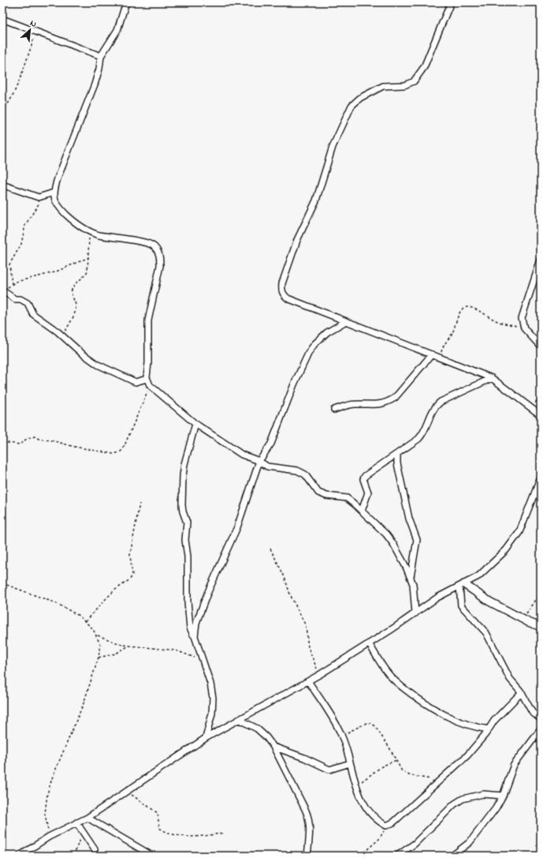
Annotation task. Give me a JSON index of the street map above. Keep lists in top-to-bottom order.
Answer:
{
  "north": "top right"
}
